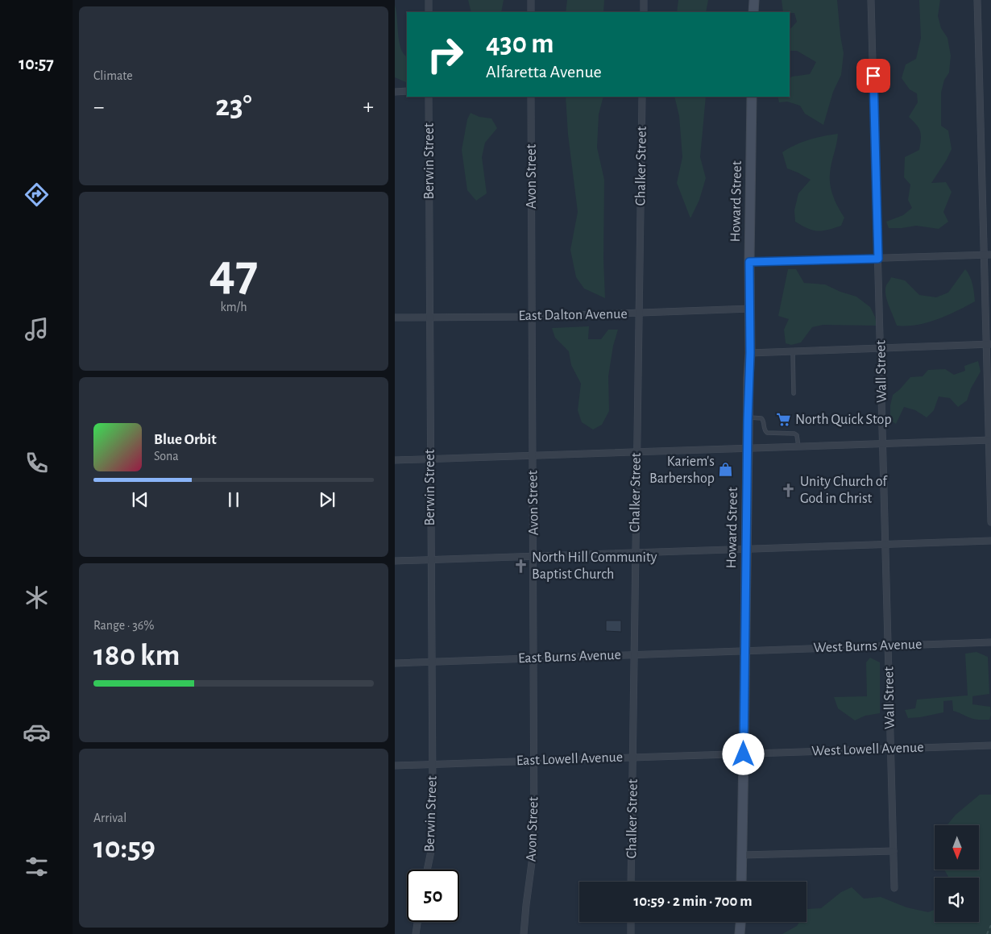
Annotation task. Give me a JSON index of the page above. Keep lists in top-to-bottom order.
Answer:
{
  "streets": {
    "main road": ["Howard Street"],
    "street": [
      "Berwin Street",
      "Chalker Street",
      "Avon Street",
      "East Dalton Avenue",
      "Wall Street",
      "West Burns Avenue",
      "East Burns Avenue",
      "West Lowell Avenue",
      "East Lowell Avenue"
    ]
  },
  "crossings": [
    ["Berwin Street", "East Dalton Avenue"],
    ["Berwin Street", "East Burns Avenue"],
    ["Berwin Street", "East Lowell Avenue"],
    ["Chalker Street", "East Dalton Avenue"],
    ["Chalker Street", "East Burns Avenue"],
    ["Chalker Street", "East Lowell Avenue"],
    ["Avon Street", "East Dalton Avenue"],
    ["Avon Street", "East Burns Avenue"],
    ["Avon Street", "East Lowell Avenue"],
    ["Howard Street", "East Dalton Avenue"],
    ["Howard Street", "West Burns Avenue"],
    ["Howard Street", "East Burns Avenue"],
    ["Howard Street", "West Lowell Avenue"],
    ["Howard Street", "East Lowell Avenue"],
    ["Wall Street", "West Burns Avenue"],
    ["Wall Street", "West Lowell Avenue"],
    ["West Burns Avenue", "East Burns Avenue"],
    ["West Lowell Avenue", "East Lowell Avenue"]
  ],
  "places": {
    "supermarket": ["North Quick Stop"],
    "shop": ["Kariem's Barbershop"],
    "church": ["Unity Church of God in Christ", "North Hill Community Baptist Church"]
  },
  "north": "bottom",
  "page": {
    "tabs": "10:57",
    "tile": [
      "Climate",
      ["47", "km/h"],
      ["Range · 36%", "180 km"],
      ["Arrival", "10:59"]
    ],
    "turn": ["430 m", "Alfaretta Avenue"],
    "heat": ["−", "23°", "+"],
    "song": ["Blue Orbit", "Sona"],
    "limit": "50",
    "trip": "10:59 · 2 min · 700 m"
  }
}
